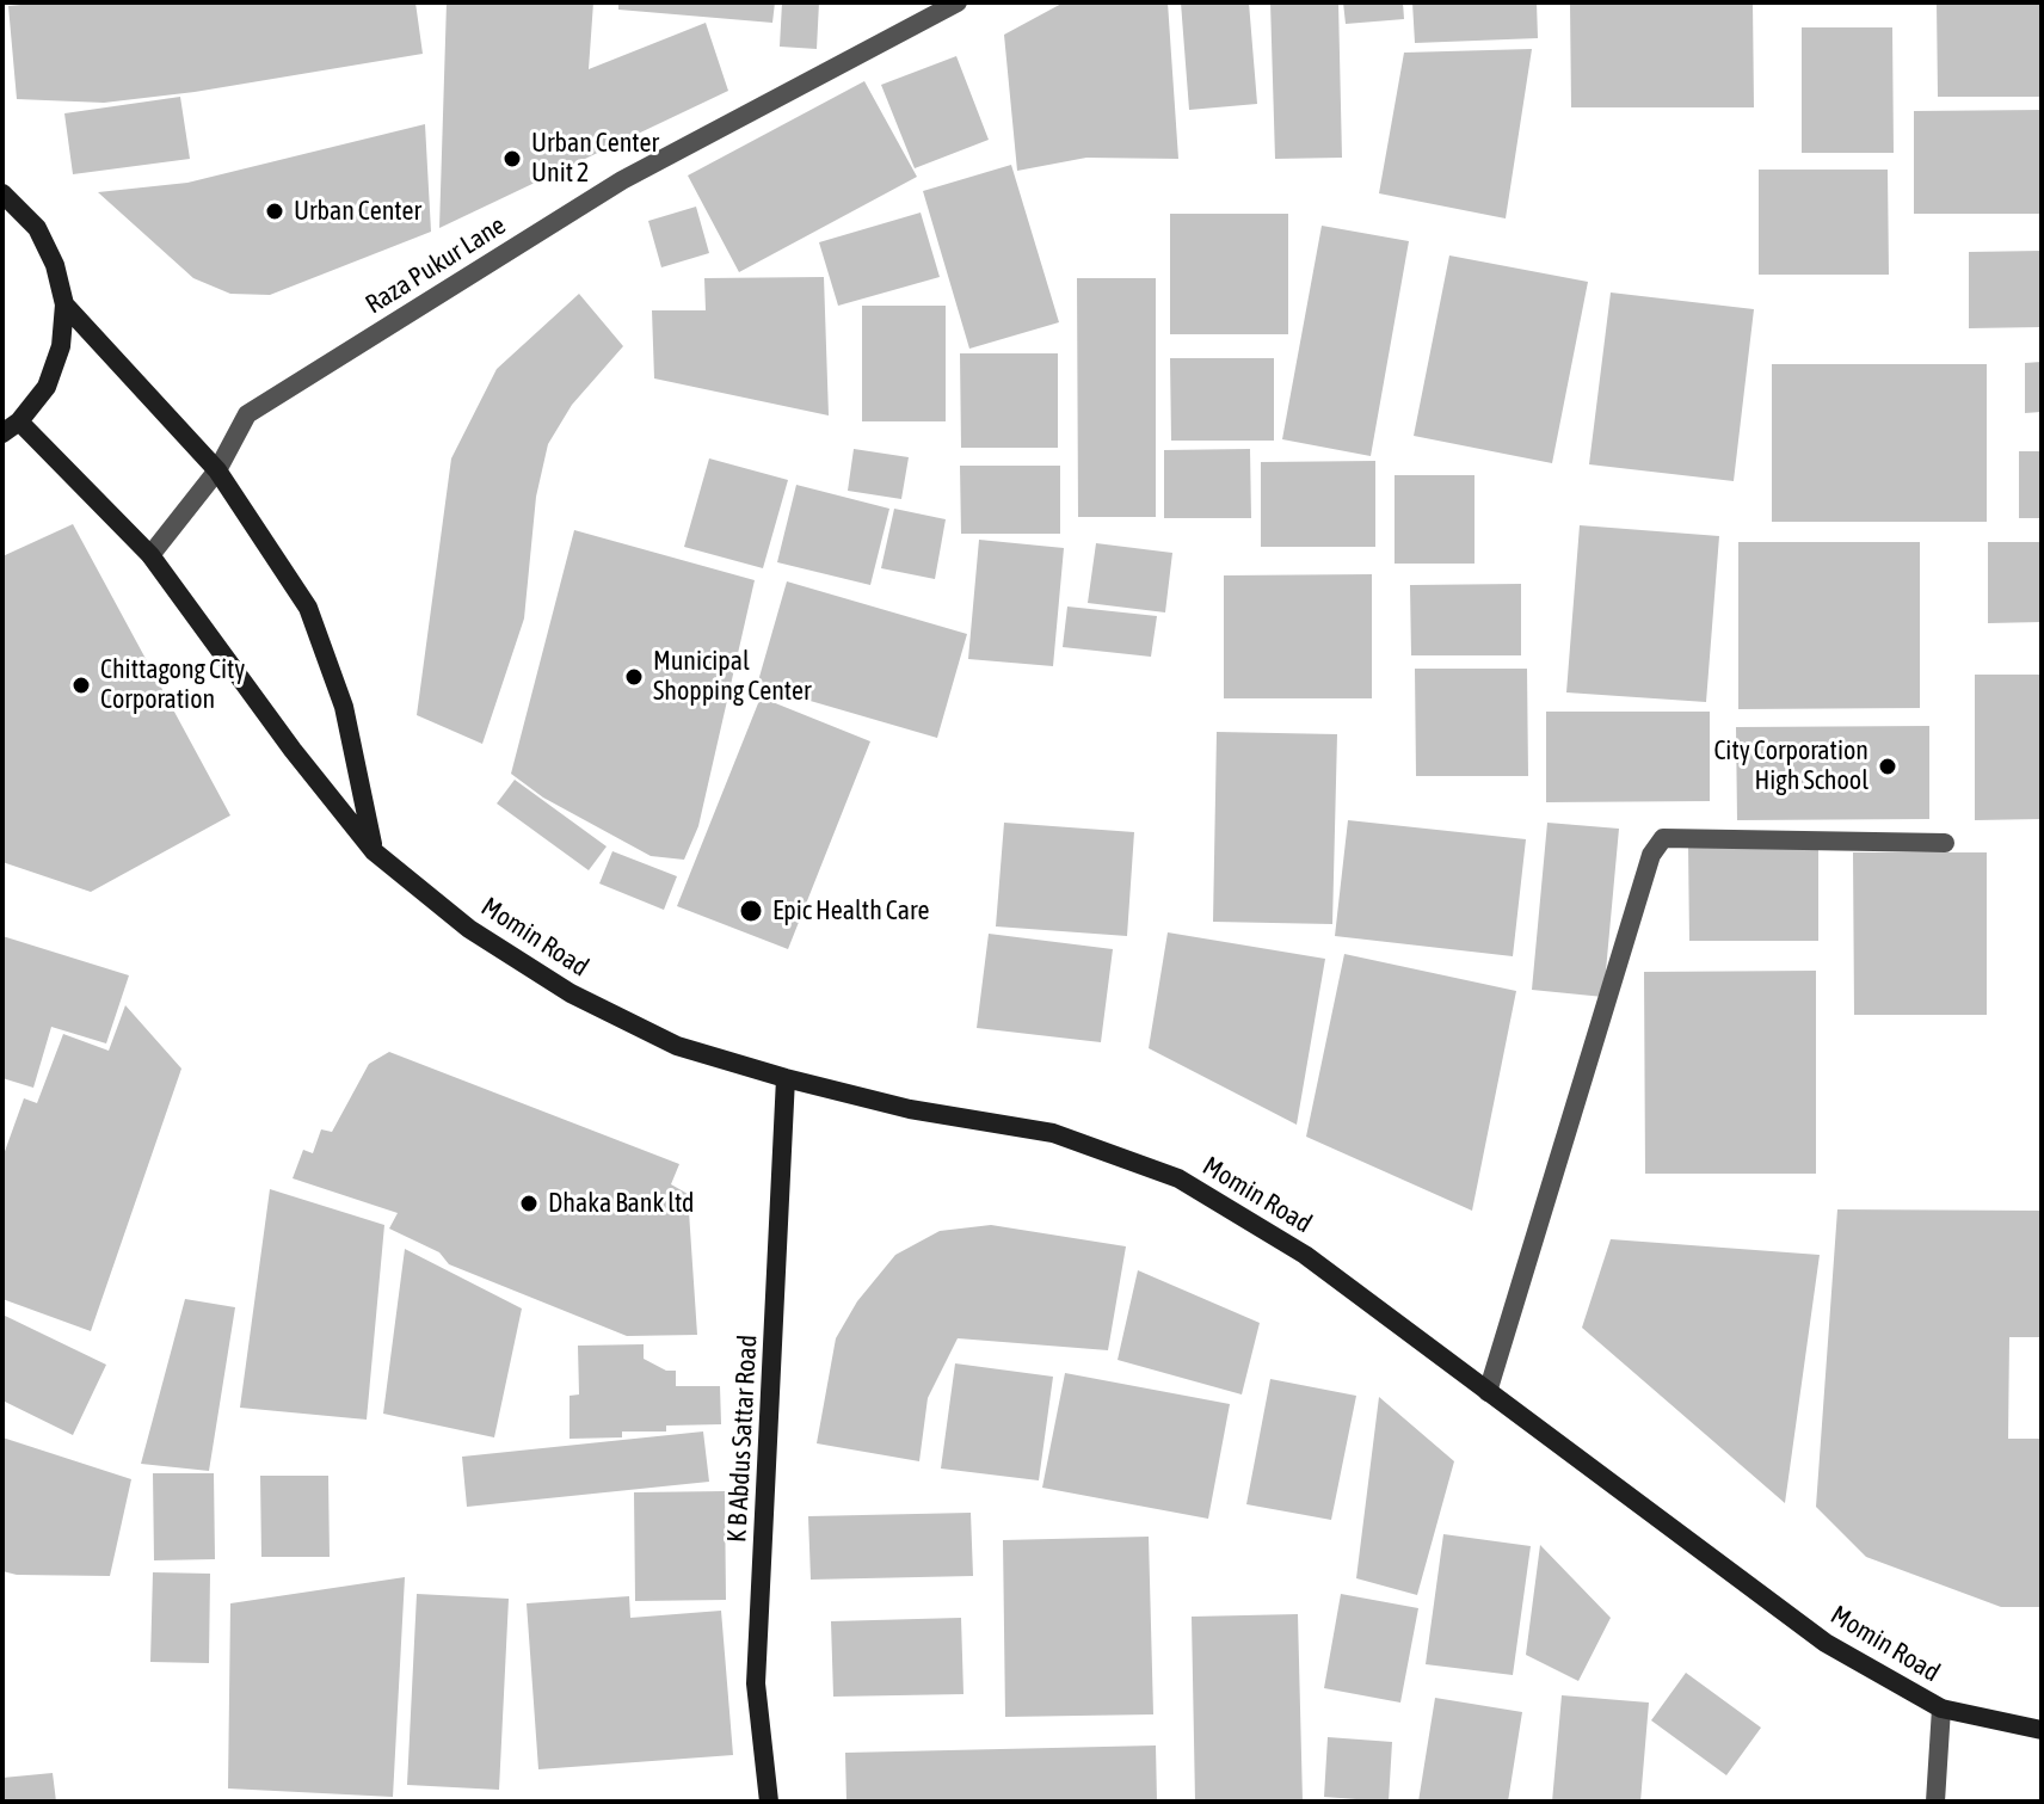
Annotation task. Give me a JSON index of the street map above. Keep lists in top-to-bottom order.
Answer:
{
  "streets": {
    "main road": ["Momin Road", "K B Abdus Sattar Road"],
    "street": ["Raza Pukur Lane"]
  },
  "crossings": [
    ["Raza Pukur Lane", "Momin Road"],
    ["Momin Road", "K B Abdus Sattar Road"]
  ],
  "places": [
    "Urban Center Unit 2",
    "Urban Center",
    "Municipal Shopping Center",
    "Chittagong City Corporation",
    "City Corporation High School",
    "Epic Health Care",
    "Dhaka Bank ltd"
  ]
}
